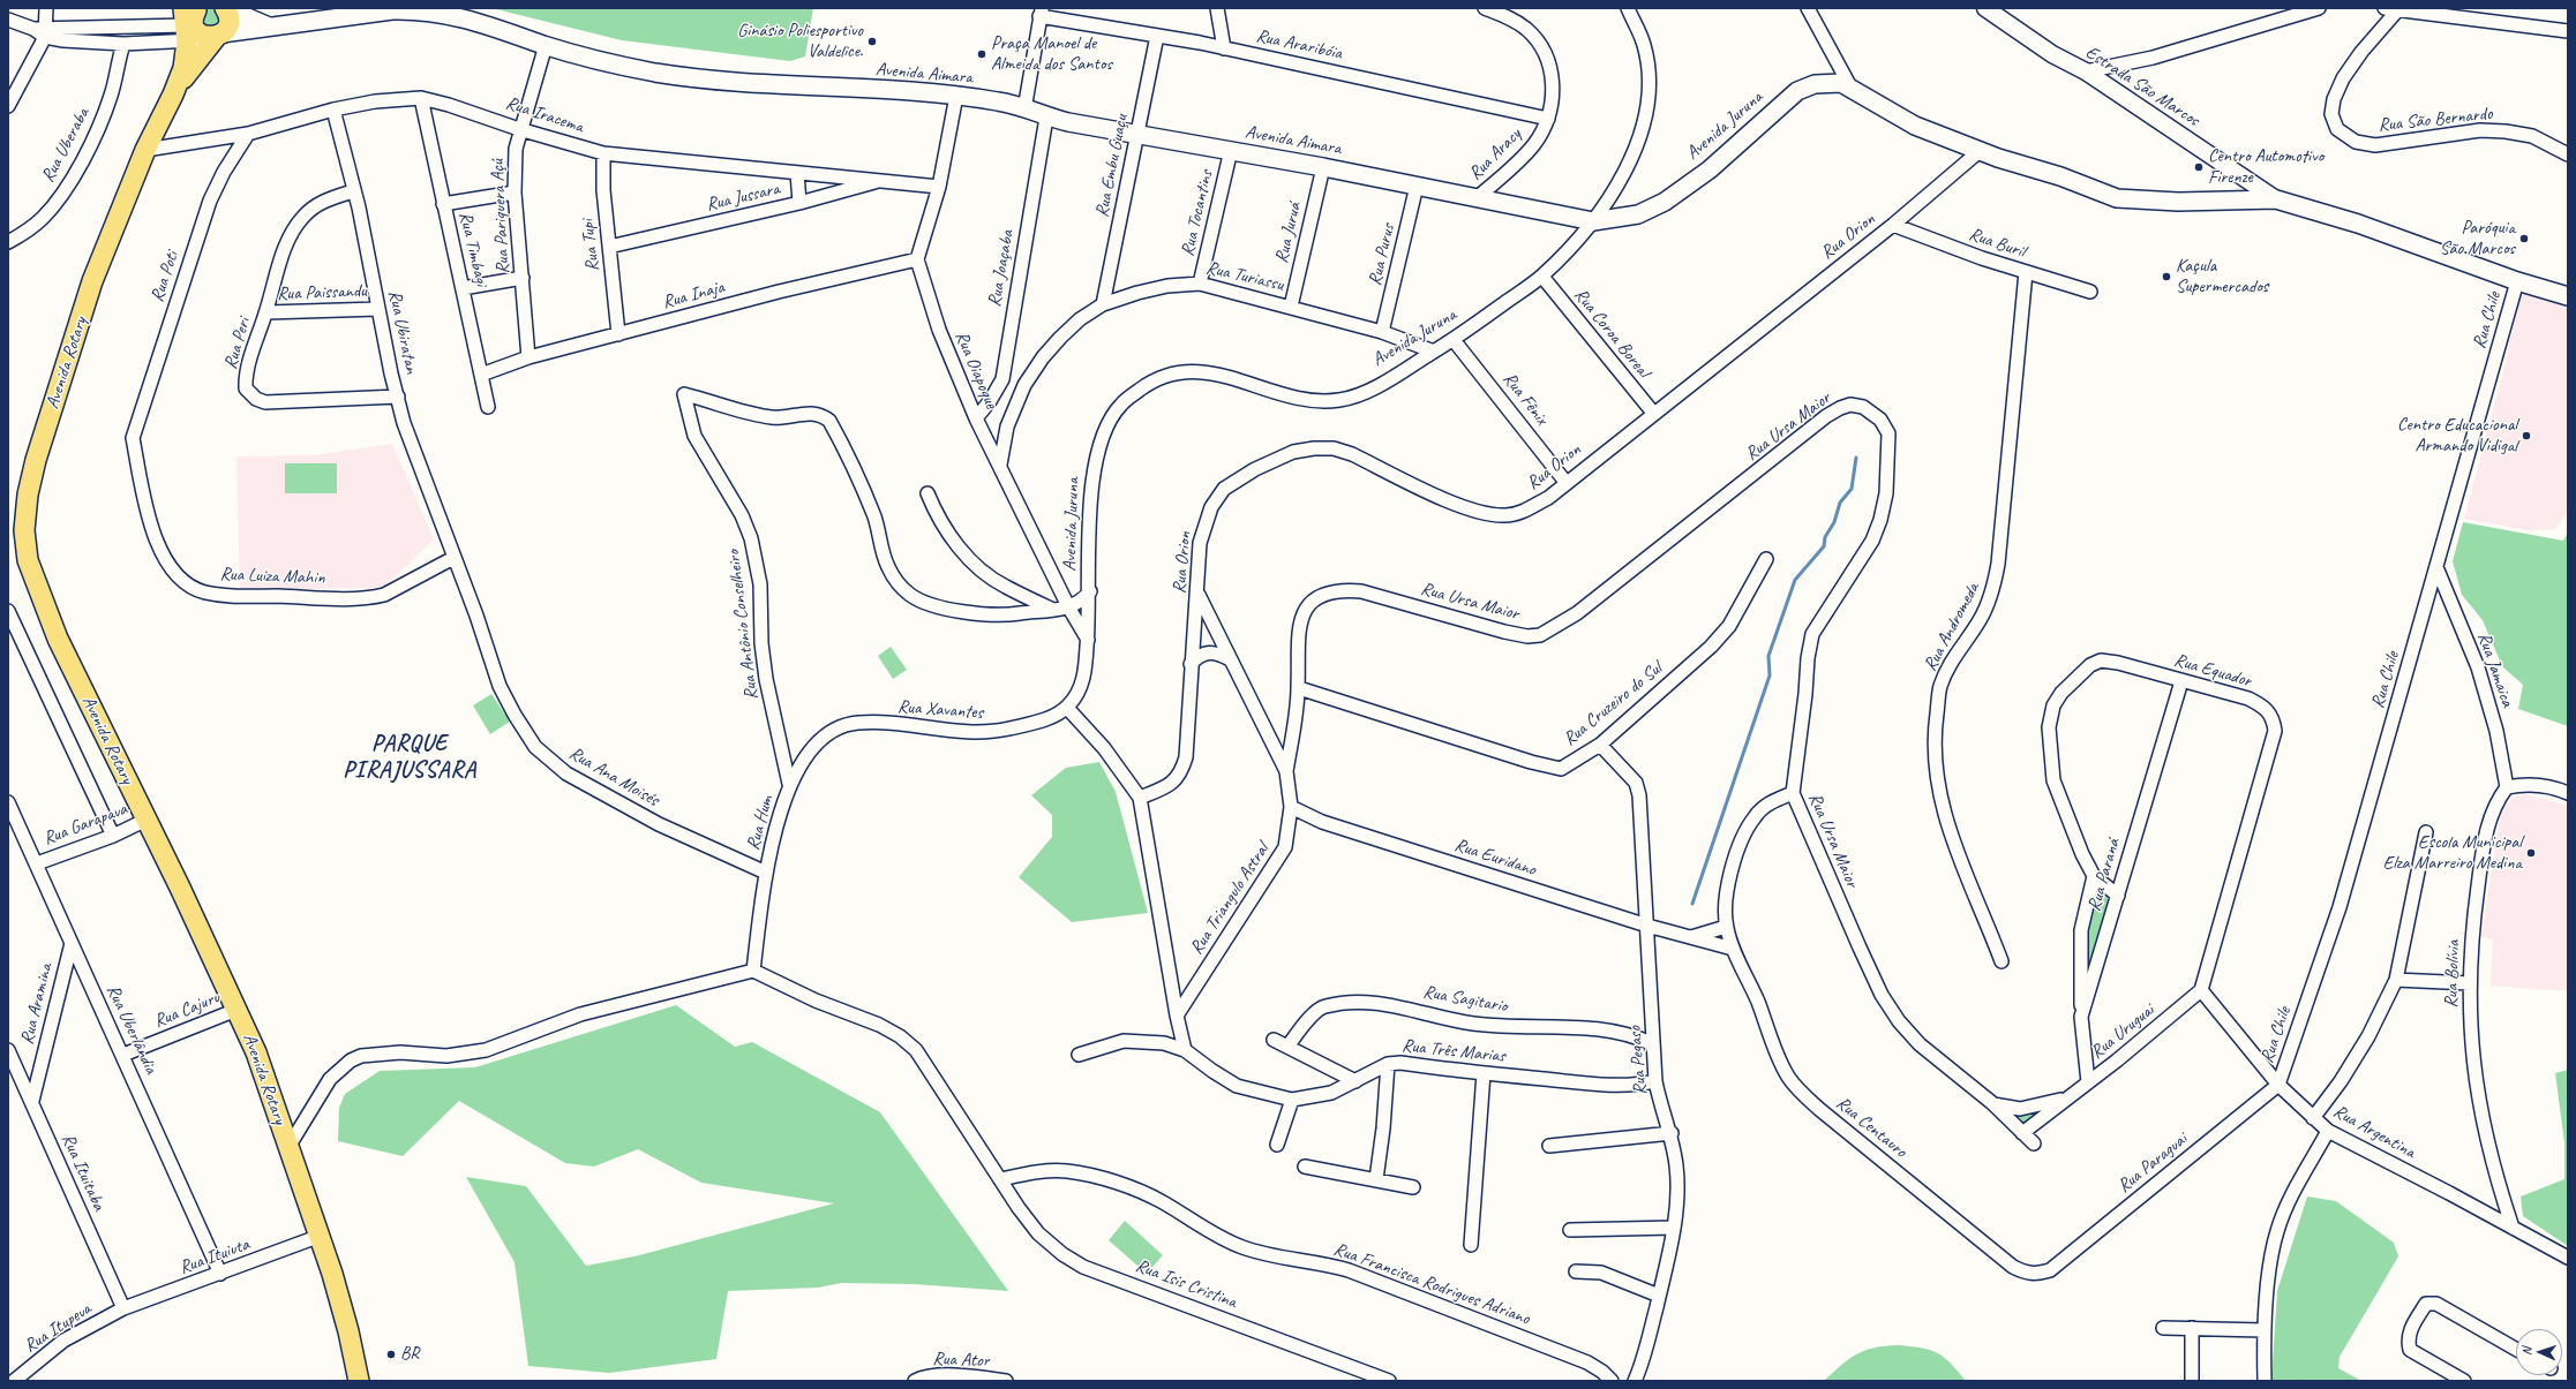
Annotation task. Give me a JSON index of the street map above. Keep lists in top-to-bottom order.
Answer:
{
  "streets": {
    "main road": ["Avenida Aimara", "Avenida Juruna", "Avenida Rotary"],
    "street": [
      "Rua Araribóia",
      "Estrada São Marcos",
      "Rua Iracema",
      "Rua São Bernardo",
      "Rua Uberaba",
      "Rua Aracy",
      "Rua Embu Guaçu",
      "Rua Jussara",
      "Rua Tocantins",
      "Rua Pariquera Açú",
      "Rua Juruá",
      "Rua Orion",
      "Rua Buril",
      "Rua Tupi",
      "Rua Timbagi",
      "Rua Purus",
      "Rua Joaçaba",
      "Rua Poti",
      "Rua Turiassu",
      "Rua Paissandu",
      "Rua Inaja",
      "Rua Chile",
      "Rua Ubiratan",
      "Rua Coroa Boreal",
      "Rua Peri",
      "Rua Oiapoque",
      "Rua Fênix",
      "Rua Ursa Maior",
      "Rua Luiza Mahin",
      "Rua Antônio Conselheiro",
      "Rua Andromeda",
      "Rua Jamaica",
      "Rua Equador",
      "Rua Cruzeiro do Sul",
      "Rua Xavantes",
      "Rua Ana Moisés",
      "Rua Hum",
      "Rua Garapava",
      "Rua Euridano",
      "Rua Paraná",
      "Rua Triangulo Astral",
      "Rua Bolívia",
      "Rua Sagitario",
      "Rua Aramina",
      "Rua Cajuru",
      "Rua Uberlândia",
      "Rua Uruguai",
      "Rua Três Marias",
      "Rua Pegaso",
      "Rua Centauro",
      "Rua Argentina",
      "Rua Paraguai",
      "Rua Ituitaba",
      "Rua Ituiuta",
      "Rua Isis Cristina",
      "Rua Francisca Rodrigues Adriano",
      "Rua Itupeva",
      "Rua Ator"
    ]
  },
  "crossings": [
    ["Rua Araribóia", "Rua Aracy"],
    ["Rua Araribóia", "Rua Embu Guaçu"],
    ["Avenida Aimara", "Avenida Juruna"],
    ["Avenida Aimara", "Rua Aracy"],
    ["Avenida Aimara", "Rua Embu Guaçu"],
    ["Avenida Aimara", "Rua Tocantins"],
    ["Avenida Aimara", "Rua Pariquera Açú"],
    ["Avenida Aimara", "Rua Juruá"],
    ["Avenida Aimara", "Rua Purus"],
    ["Avenida Aimara", "Rua Joaçaba"],
    ["Avenida Aimara", "Avenida Rotary"],
    ["Rua Iracema", "Rua Jussara"],
    ["Rua Iracema", "Rua Pariquera Açú"],
    ["Rua Iracema", "Rua Tupi"],
    ["Rua Iracema", "Rua Timbagi"],
    ["Rua Iracema", "Rua Poti"],
    ["Rua Iracema", "Rua Ubiratan"],
    ["Rua Iracema", "Avenida Rotary"],
    ["Avenida Juruna", "Rua Turiassu"],
    ["Avenida Juruna", "Rua Coroa Boreal"],
    ["Avenida Juruna", "Rua Oiapoque"],
    ["Avenida Juruna", "Rua Fênix"],
    ["Avenida Juruna", "Rua Xavantes"],
    ["Rua Embu Guaçu", "Rua Turiassu"],
    ["Rua Jussara", "Rua Tupi"],
    ["Rua Tocantins", "Rua Turiassu"],
    ["Rua Pariquera Açú", "Rua Inaja"],
    ["Rua Juruá", "Rua Turiassu"],
    ["Rua Orion", "Rua Buril"],
    ["Rua Orion", "Rua Coroa Boreal"],
    ["Rua Orion", "Rua Fênix"],
    ["Rua Orion", "Rua Triangulo Astral"],
    ["Rua Buril", "Rua Andromeda"],
    ["Rua Tupi", "Rua Inaja"],
    ["Rua Timbagi", "Rua Inaja"],
    ["Rua Purus", "Rua Turiassu"],
    ["Rua Joaçaba", "Rua Oiapoque"],
    ["Rua Poti", "Rua Luiza Mahin"],
    ["Rua Turiassu", "Rua Oiapoque"],
    ["Rua Paissandu", "Rua Ubiratan"],
    ["Rua Paissandu", "Rua Peri"],
    ["Rua Inaja", "Rua Oiapoque"],
    ["Rua Chile", "Rua Jamaica"],
    ["Rua Chile", "Rua Argentina"],
    ["Rua Chile", "Rua Paraguai"],
    ["Rua Ubiratan", "Rua Peri"],
    ["Rua Ubiratan", "Rua Luiza Mahin"],
    ["Rua Ubiratan", "Rua Ana Moisés"],
    ["Avenida Rotary", "Rua Garapava"],
    ["Avenida Rotary", "Rua Cajuru"],
    ["Avenida Rotary", "Rua Ituiuta"],
    ["Rua Oiapoque", "Rua Xavantes"],
    ["Rua Ursa Maior", "Rua Cruzeiro do Sul"],
    ["Rua Ursa Maior", "Rua Triangulo Astral"],
    ["Rua Ursa Maior", "Rua Uruguai"],
    ["Rua Ursa Maior", "Rua Centauro"],
    ["Rua Luiza Mahin", "Rua Ana Moisés"],
    ["Rua Antônio Conselheiro", "Rua Xavantes"],
    ["Rua Antônio Conselheiro", "Rua Hum"],
    ["Rua Jamaica", "Rua Bolívia"],
    ["Rua Equador", "Rua Paraná"],
    ["Rua Equador", "Rua Uruguai"],
    ["Rua Equador", "Rua Argentina"],
    ["Rua Cruzeiro do Sul", "Rua Pegaso"],
    ["Rua Xavantes", "Rua Hum"],
    ["Rua Ana Moisés", "Rua Hum"],
    ["Rua Garapava", "Rua Uberlândia"],
    ["Rua Euridano", "Rua Triangulo Astral"],
    ["Rua Euridano", "Rua Pegaso"],
    ["Rua Euridano", "Rua Centauro"],
    ["Rua Paraná", "Rua Uruguai"],
    ["Rua Bolívia", "Rua Argentina"],
    ["Rua Sagitario", "Rua Pegaso"],
    ["Rua Aramina", "Rua Uberlândia"],
    ["Rua Aramina", "Rua Ituitaba"],
    ["Rua Cajuru", "Rua Uberlândia"],
    ["Rua Uberlândia", "Rua Ituiuta"],
    ["Rua Uruguai", "Rua Argentina"],
    ["Rua Três Marias", "Rua Pegaso"],
    ["Rua Centauro", "Rua Paraguai"],
    ["Rua Argentina", "Rua Paraguai"],
    ["Rua Ituitaba", "Rua Ituiuta"],
    ["Rua Ituitaba", "Rua Itupeva"],
    ["Rua Ituiuta", "Rua Itupeva"],
    ["Rua Isis Cristina", "Rua Francisca Rodrigues Adriano"]
  ],
  "districts": ["PARQUE PIRAJUSSARA"],
  "places": [
    "Ginásio Poliesportivo Valdelice.",
    "Praça Manoel de Almeida dos Santos",
    "Centro Automotivo Firenze",
    "Paróquia São Marcos",
    "Kaçula Supermercados",
    "Centro Educacional Armando Vidigal",
    "Escola Municipal Elza Marreiro Medina",
    "BR"
  ],
  "north": "left"
}
